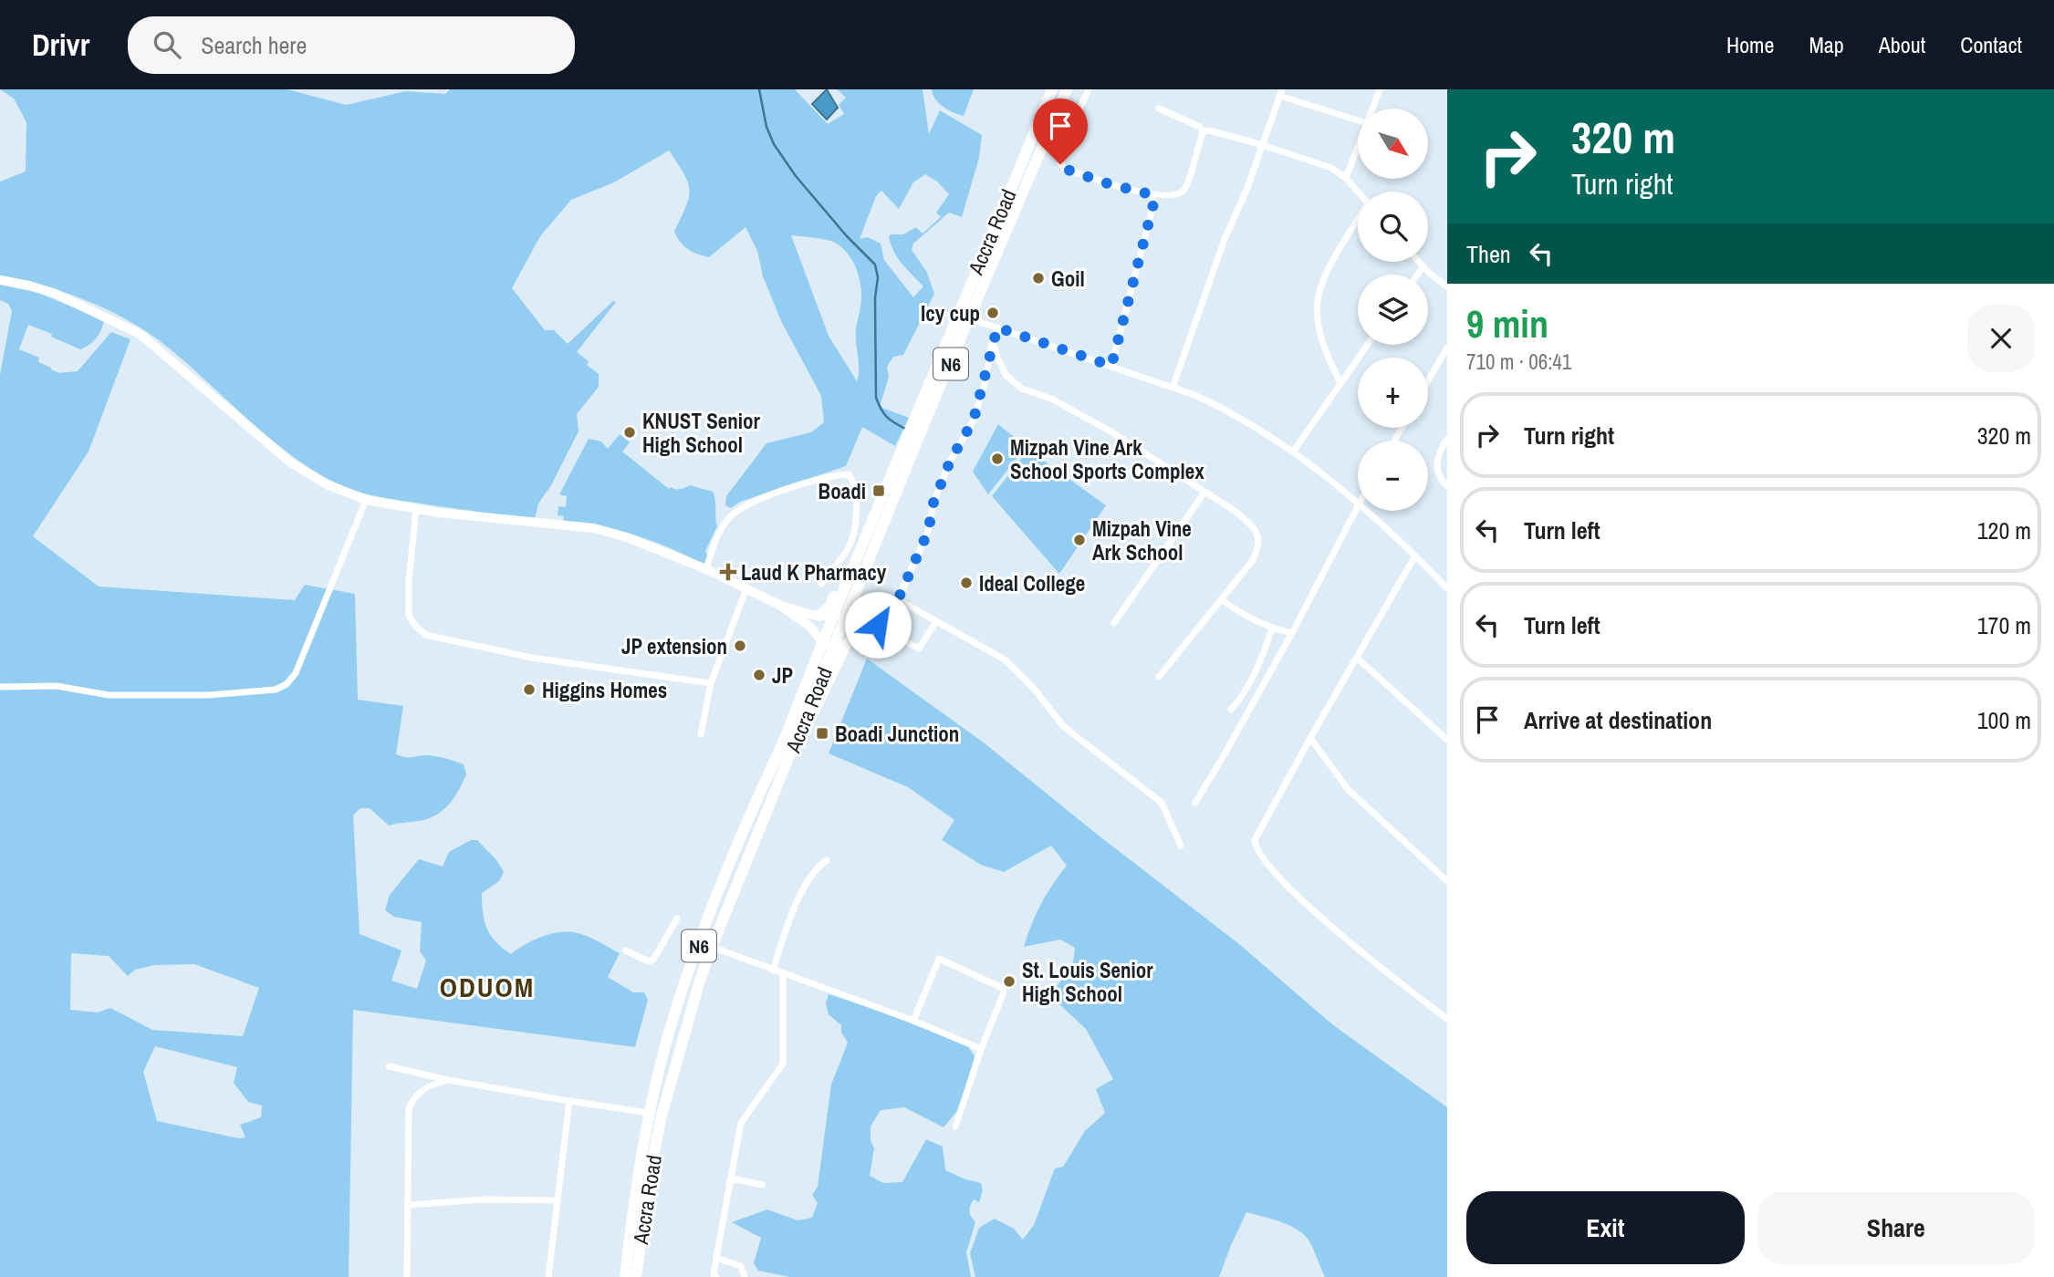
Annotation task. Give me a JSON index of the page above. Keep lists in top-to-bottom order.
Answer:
{
  "streets": {
    "highway": ["Accra Road", "N6"]
  },
  "districts": ["ODUOM"],
  "places": {
    "other": [
      "Goil",
      "Icy cup",
      "KNUST Senior High School",
      "Mizpah Vine Ark School Sports Complex",
      "Mizpah Vine Ark School",
      "Ideal College",
      "JP extension",
      "JP",
      "Higgins Homes",
      "St. Louis Senior High School"
    ],
    "transit": ["Boadi", "Boadi Junction"],
    "health": ["Laud K Pharmacy"]
  },
  "north": "bottom right",
  "page": {
    "header": "Drivr",
    "search": "Search here",
    "nav": [
      "Home",
      "Map",
      "About",
      "Contact"
    ],
    "turn": ["320 m", "Turn right"],
    "map_buttons": ["+", "−"],
    "then": "Then",
    "heading": ["9 min", "710 m · 06:41"],
    "list": [
      {
        "name": "Turn right",
        "value": "320 m"
      },
      {
        "name": "Turn left",
        "value": "120 m"
      },
      {
        "name": "Turn left",
        "value": "170 m"
      },
      {
        "name": "Arrive at destination",
        "value": "100 m"
      }
    ],
    "buttons": ["Exit", "Share"]
  }
}
